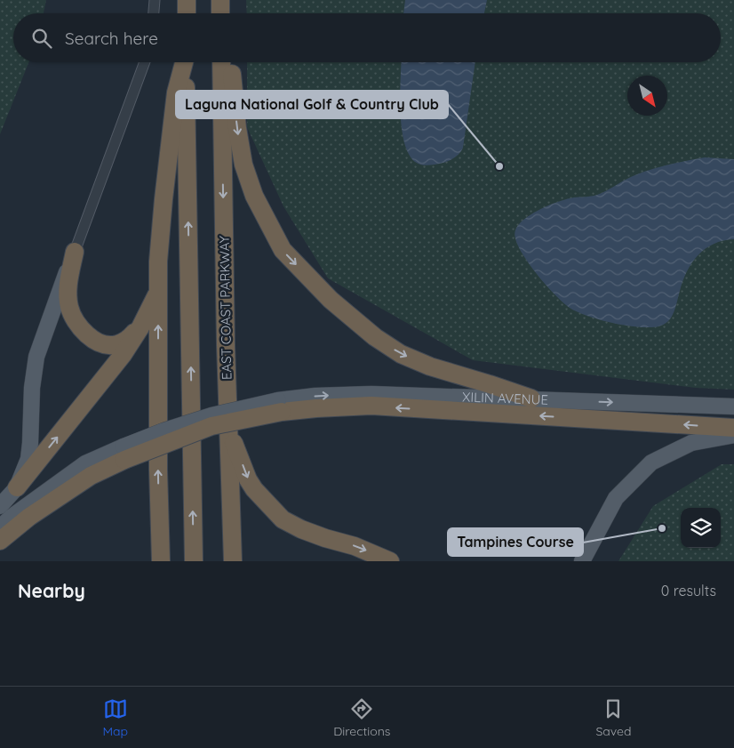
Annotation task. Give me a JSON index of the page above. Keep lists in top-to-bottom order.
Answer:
{
  "streets": {
    "highway": ["EAST COAST PARKWAY"],
    "main road": ["XILIN AVENUE"]
  },
  "one_way": ["XILIN AVENUE"],
  "places": ["Laguna National Golf & Country Club", "Tampines Course"],
  "north": "bottom right",
  "page": {
    "search": "Search here",
    "heading": ["Nearby", "0 results"],
    "nav": ["Map", "Directions", "Saved"]
  }
}
